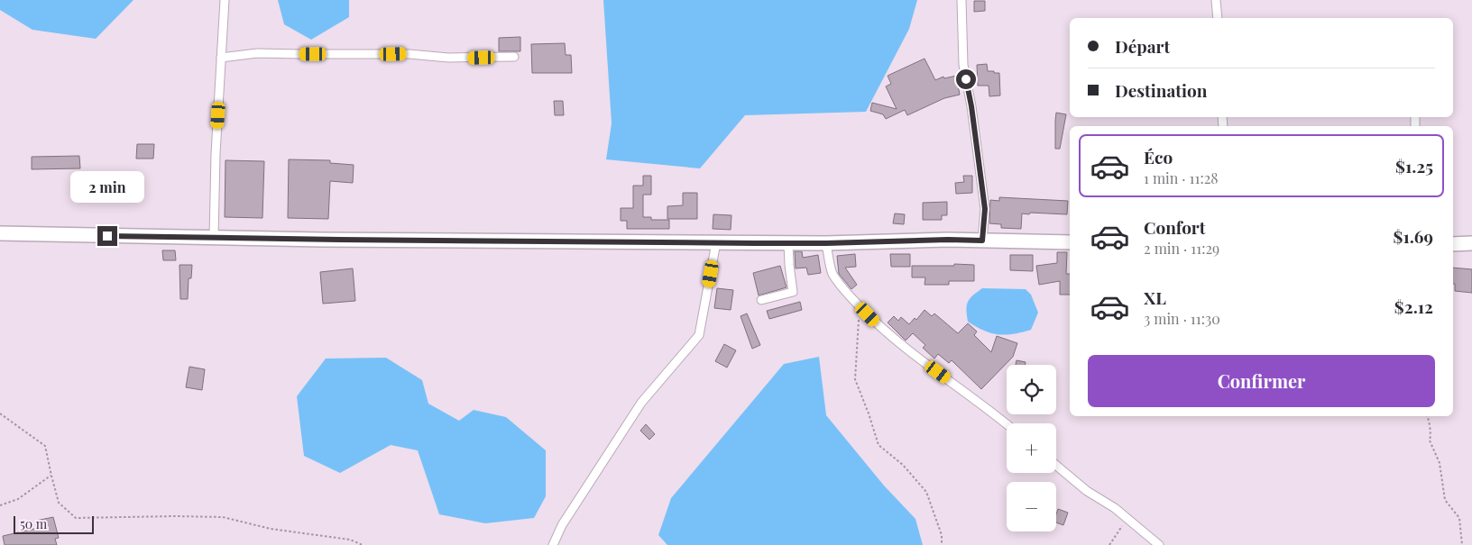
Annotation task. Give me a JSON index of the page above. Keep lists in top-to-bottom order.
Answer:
{
  "scale_bar": "50 m",
  "page": {
    "banner": ["Départ", "Destination"],
    "list": [
      {
        "name": "Éco",
        "note": "1 min · 11:28",
        "value": "$1.25"
      },
      {
        "name": "Confort",
        "note": "2 min · 11:29",
        "value": "$1.69"
      },
      {
        "name": "XL",
        "note": "3 min · 11:30",
        "value": "$2.12"
      }
    ],
    "bubble": "2 min",
    "buttons": "Confirmer",
    "map_buttons": ["+", "−"],
    "scale": "50 m"
  }
}
